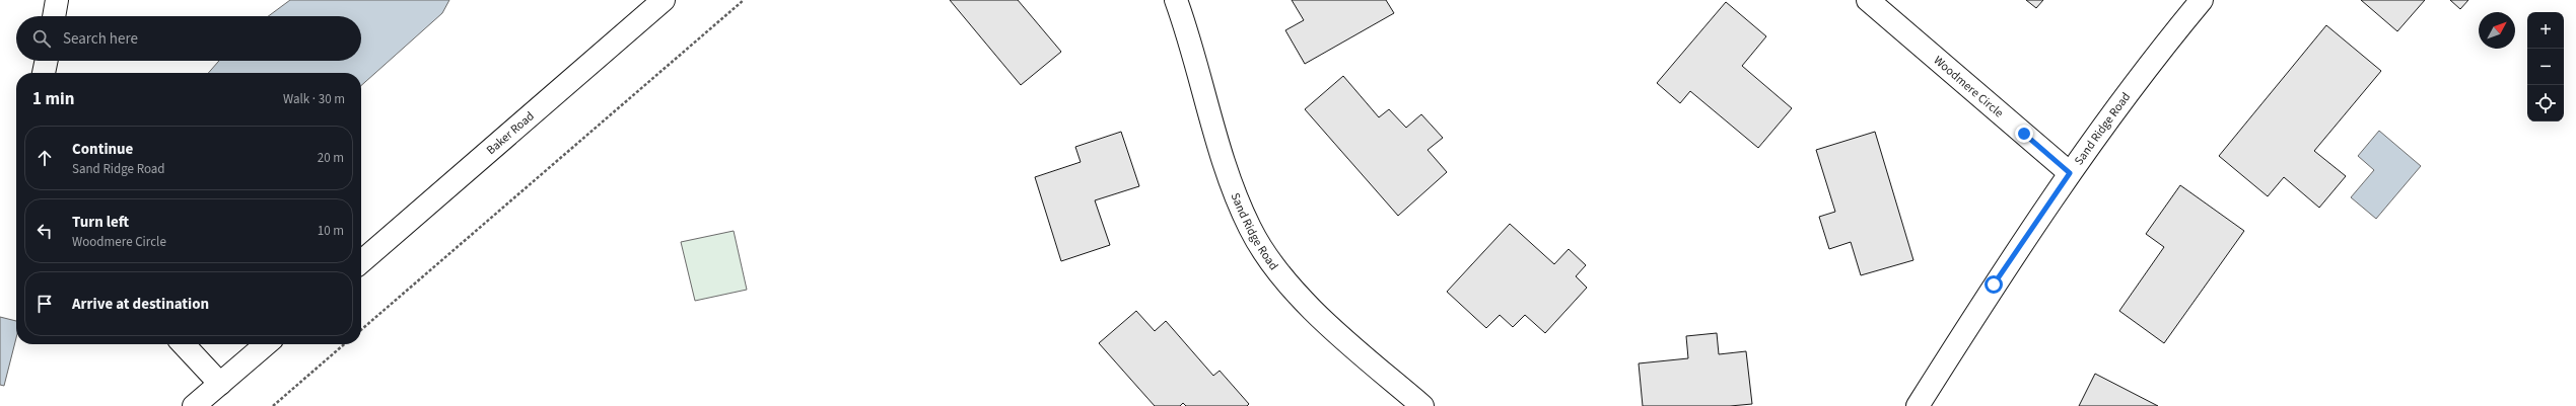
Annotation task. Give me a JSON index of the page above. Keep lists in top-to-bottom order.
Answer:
{
  "streets": {
    "street": ["Woodmere Circle", "Sand Ridge Road", "Baker Road"]
  },
  "crossings": [
    ["Woodmere Circle", "Sand Ridge Road"]
  ],
  "north": "top right",
  "page": {
    "map_buttons": ["+", "−"],
    "search": "Search here",
    "heading": ["1 min", "Walk · 30 m"],
    "list": [
      ["Continue", "Sand Ridge Road", "20 m"],
      ["Turn left", "Woodmere Circle", "10 m"],
      "Arrive at destination"
    ]
  }
}
